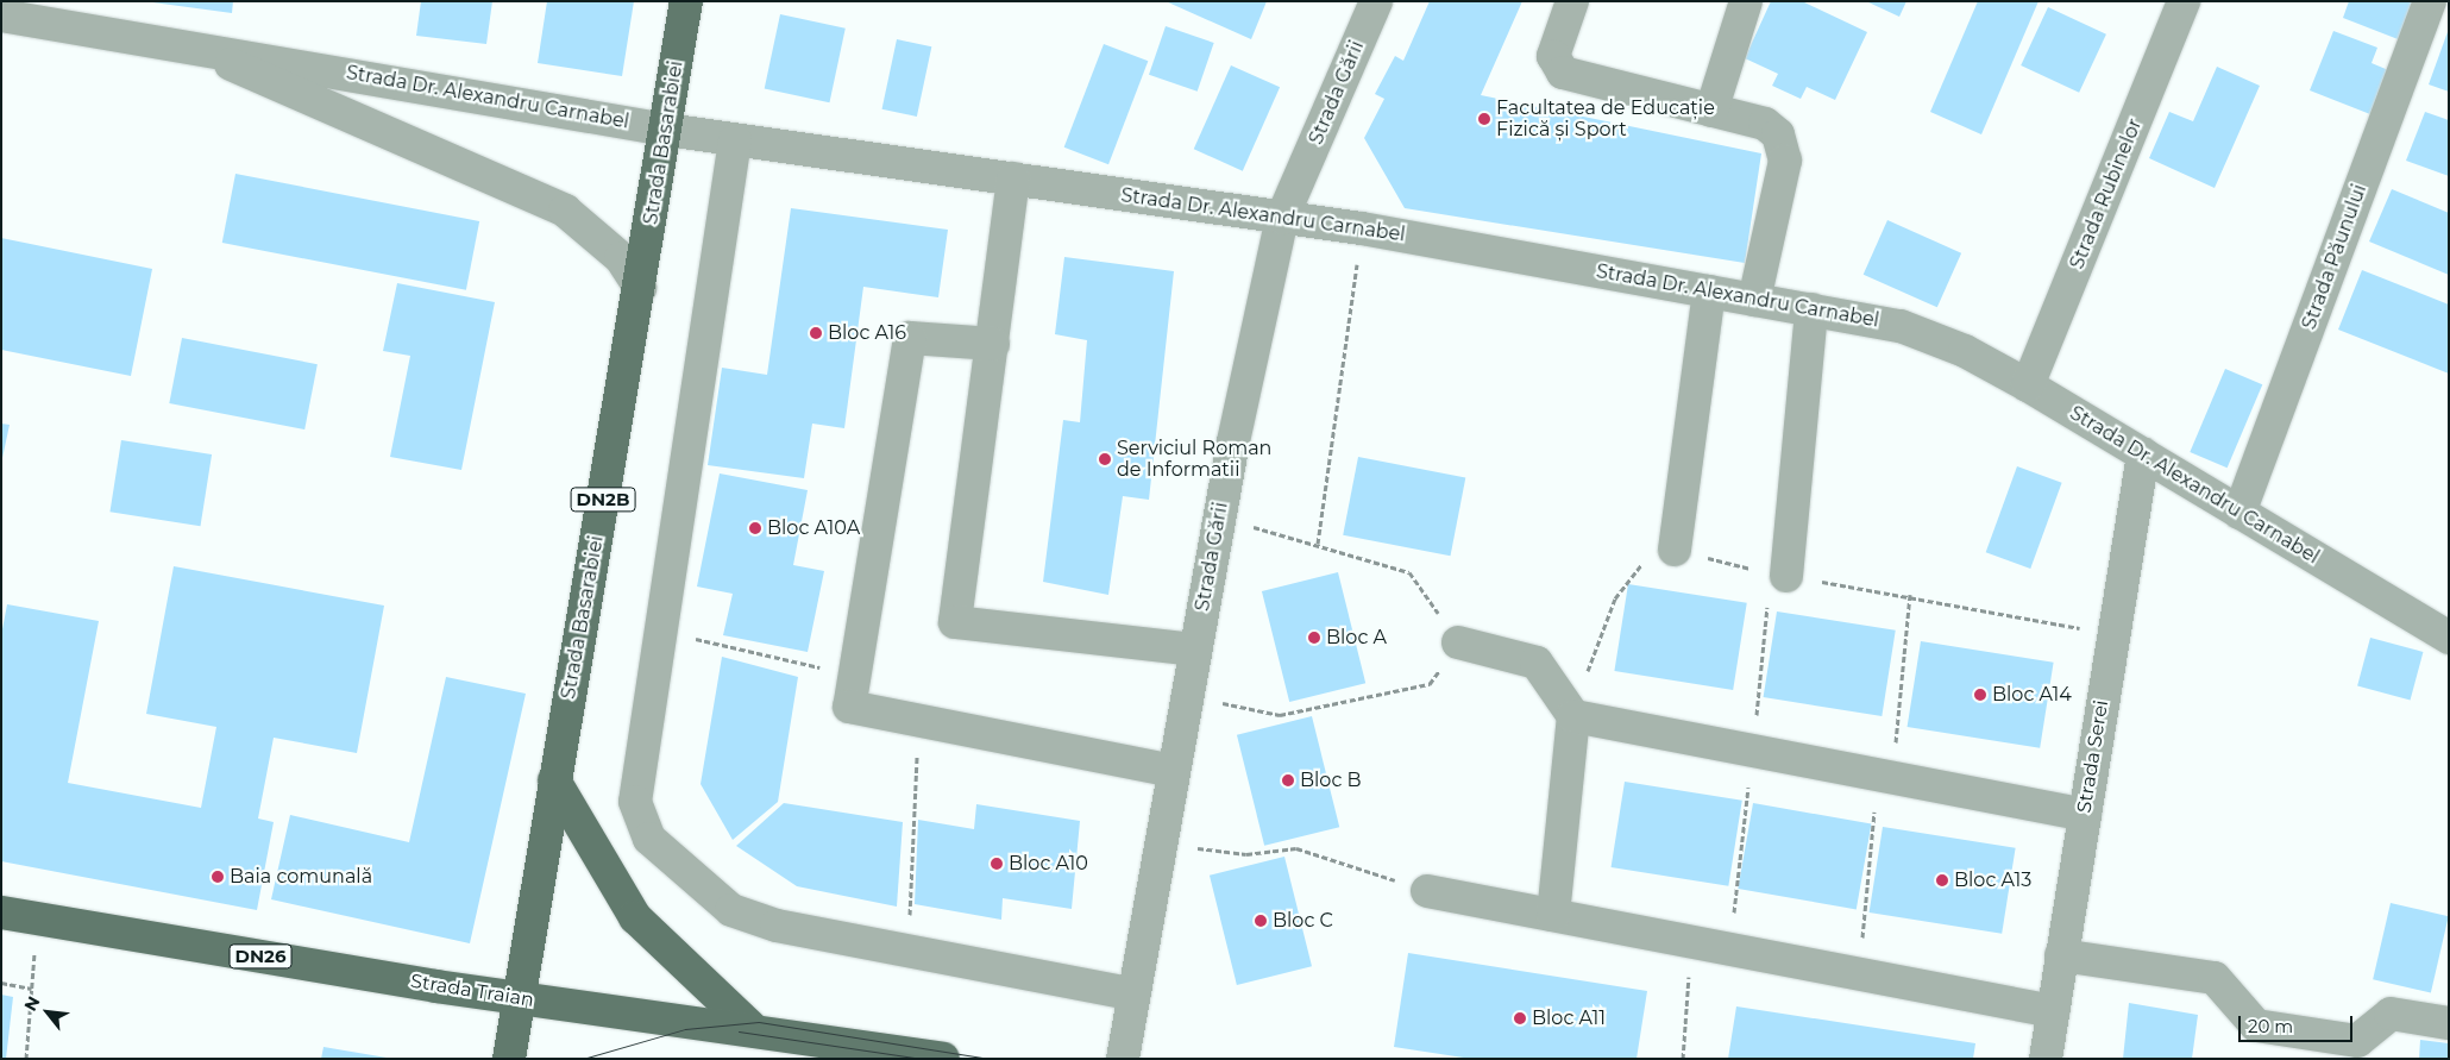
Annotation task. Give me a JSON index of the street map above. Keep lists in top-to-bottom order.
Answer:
{
  "streets": {
    "main road": [
      "Strada Basarabiei",
      "DN2B",
      "DN26",
      "Strada Traian"
    ],
    "street": [
      "Strada Gării",
      "Strada Dr. Alexandru Carnabel",
      "Strada Rubinelor",
      "Strada Păunului",
      "Strada Serei"
    ]
  },
  "crossings": [
    ["Strada Gării", "Strada Dr. Alexandru Carnabel"],
    ["Strada Dr. Alexandru Carnabel", "Strada Basarabiei"],
    ["Strada Dr. Alexandru Carnabel", "Strada Rubinelor"],
    ["Strada Dr. Alexandru Carnabel", "Strada Păunului"],
    ["Strada Dr. Alexandru Carnabel", "Strada Serei"],
    ["Strada Basarabiei", "Strada Traian"]
  ],
  "places": [
    "Facultatea de Educație Fizică și Sport",
    "Bloc A16",
    "Serviciul Roman de Informatii",
    "Bloc A10A",
    "Bloc A",
    "Bloc A14",
    "Bloc B",
    "Bloc A10",
    "Baia comunală",
    "Bloc A13",
    "Bloc C",
    "Bloc A11"
  ],
  "scale_bar": "20 m",
  "north": "top left"
}
